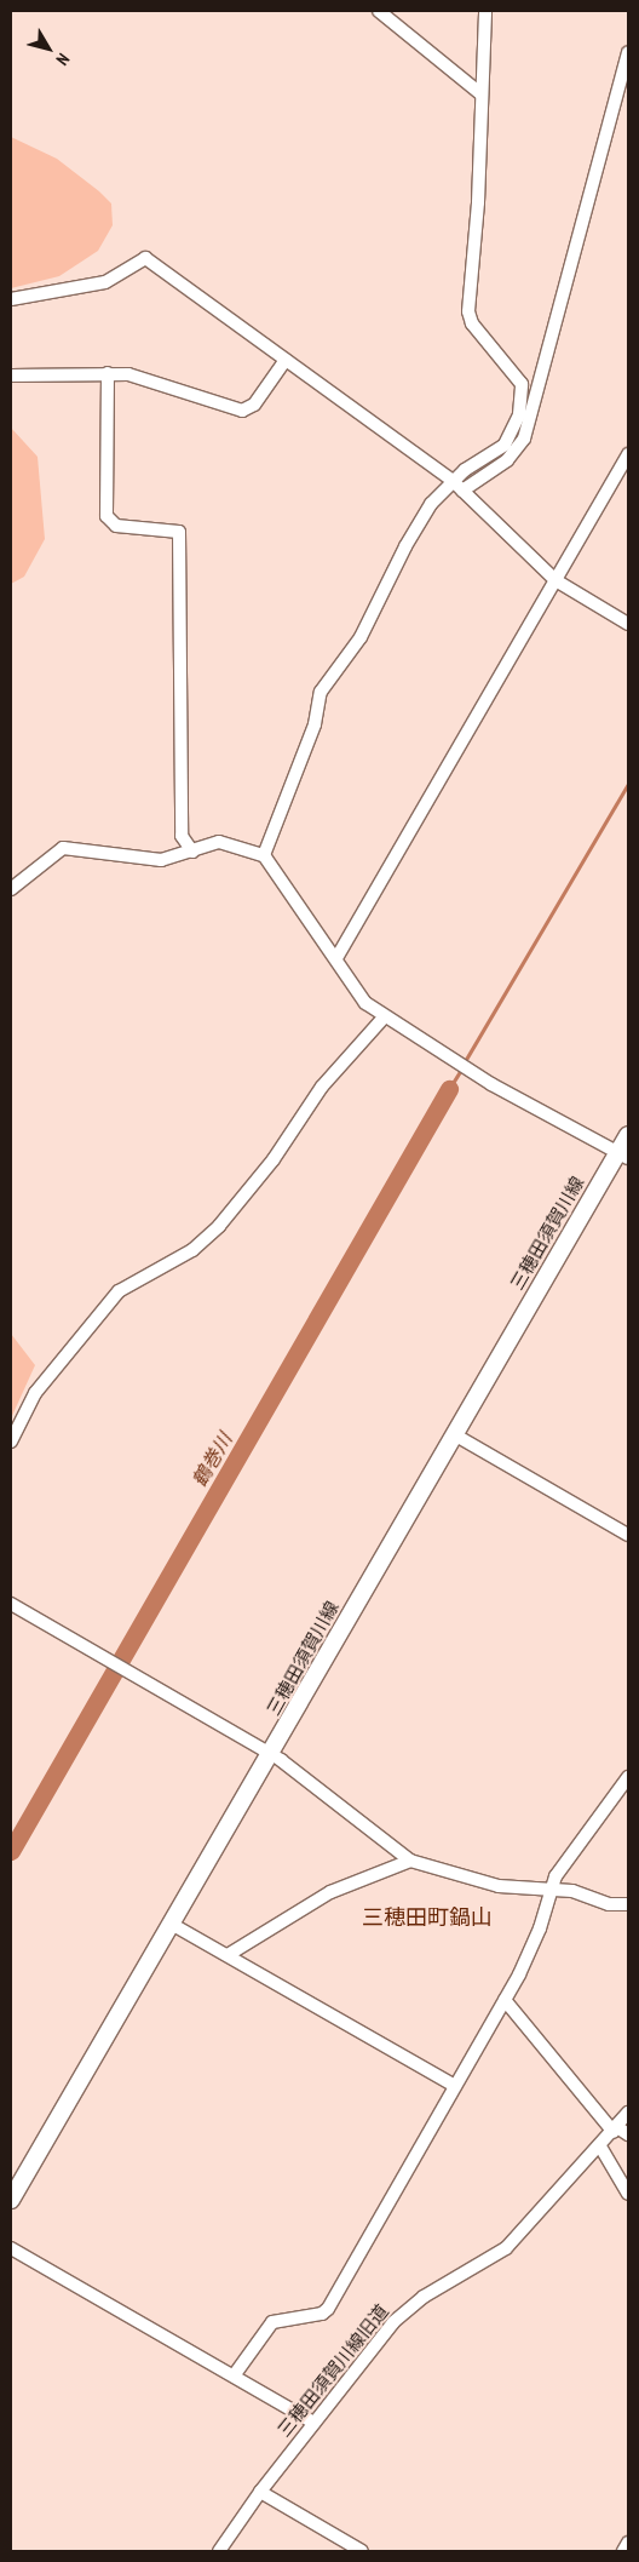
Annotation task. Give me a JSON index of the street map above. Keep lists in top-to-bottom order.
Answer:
{
  "streets": {
    "main road": ["三穂田須賀川線"],
    "street": ["三穂田須賀川線旧道"]
  },
  "districts": ["三穂田町鍋山"],
  "water": ["鶴巻川"],
  "north": "bottom right"
}
